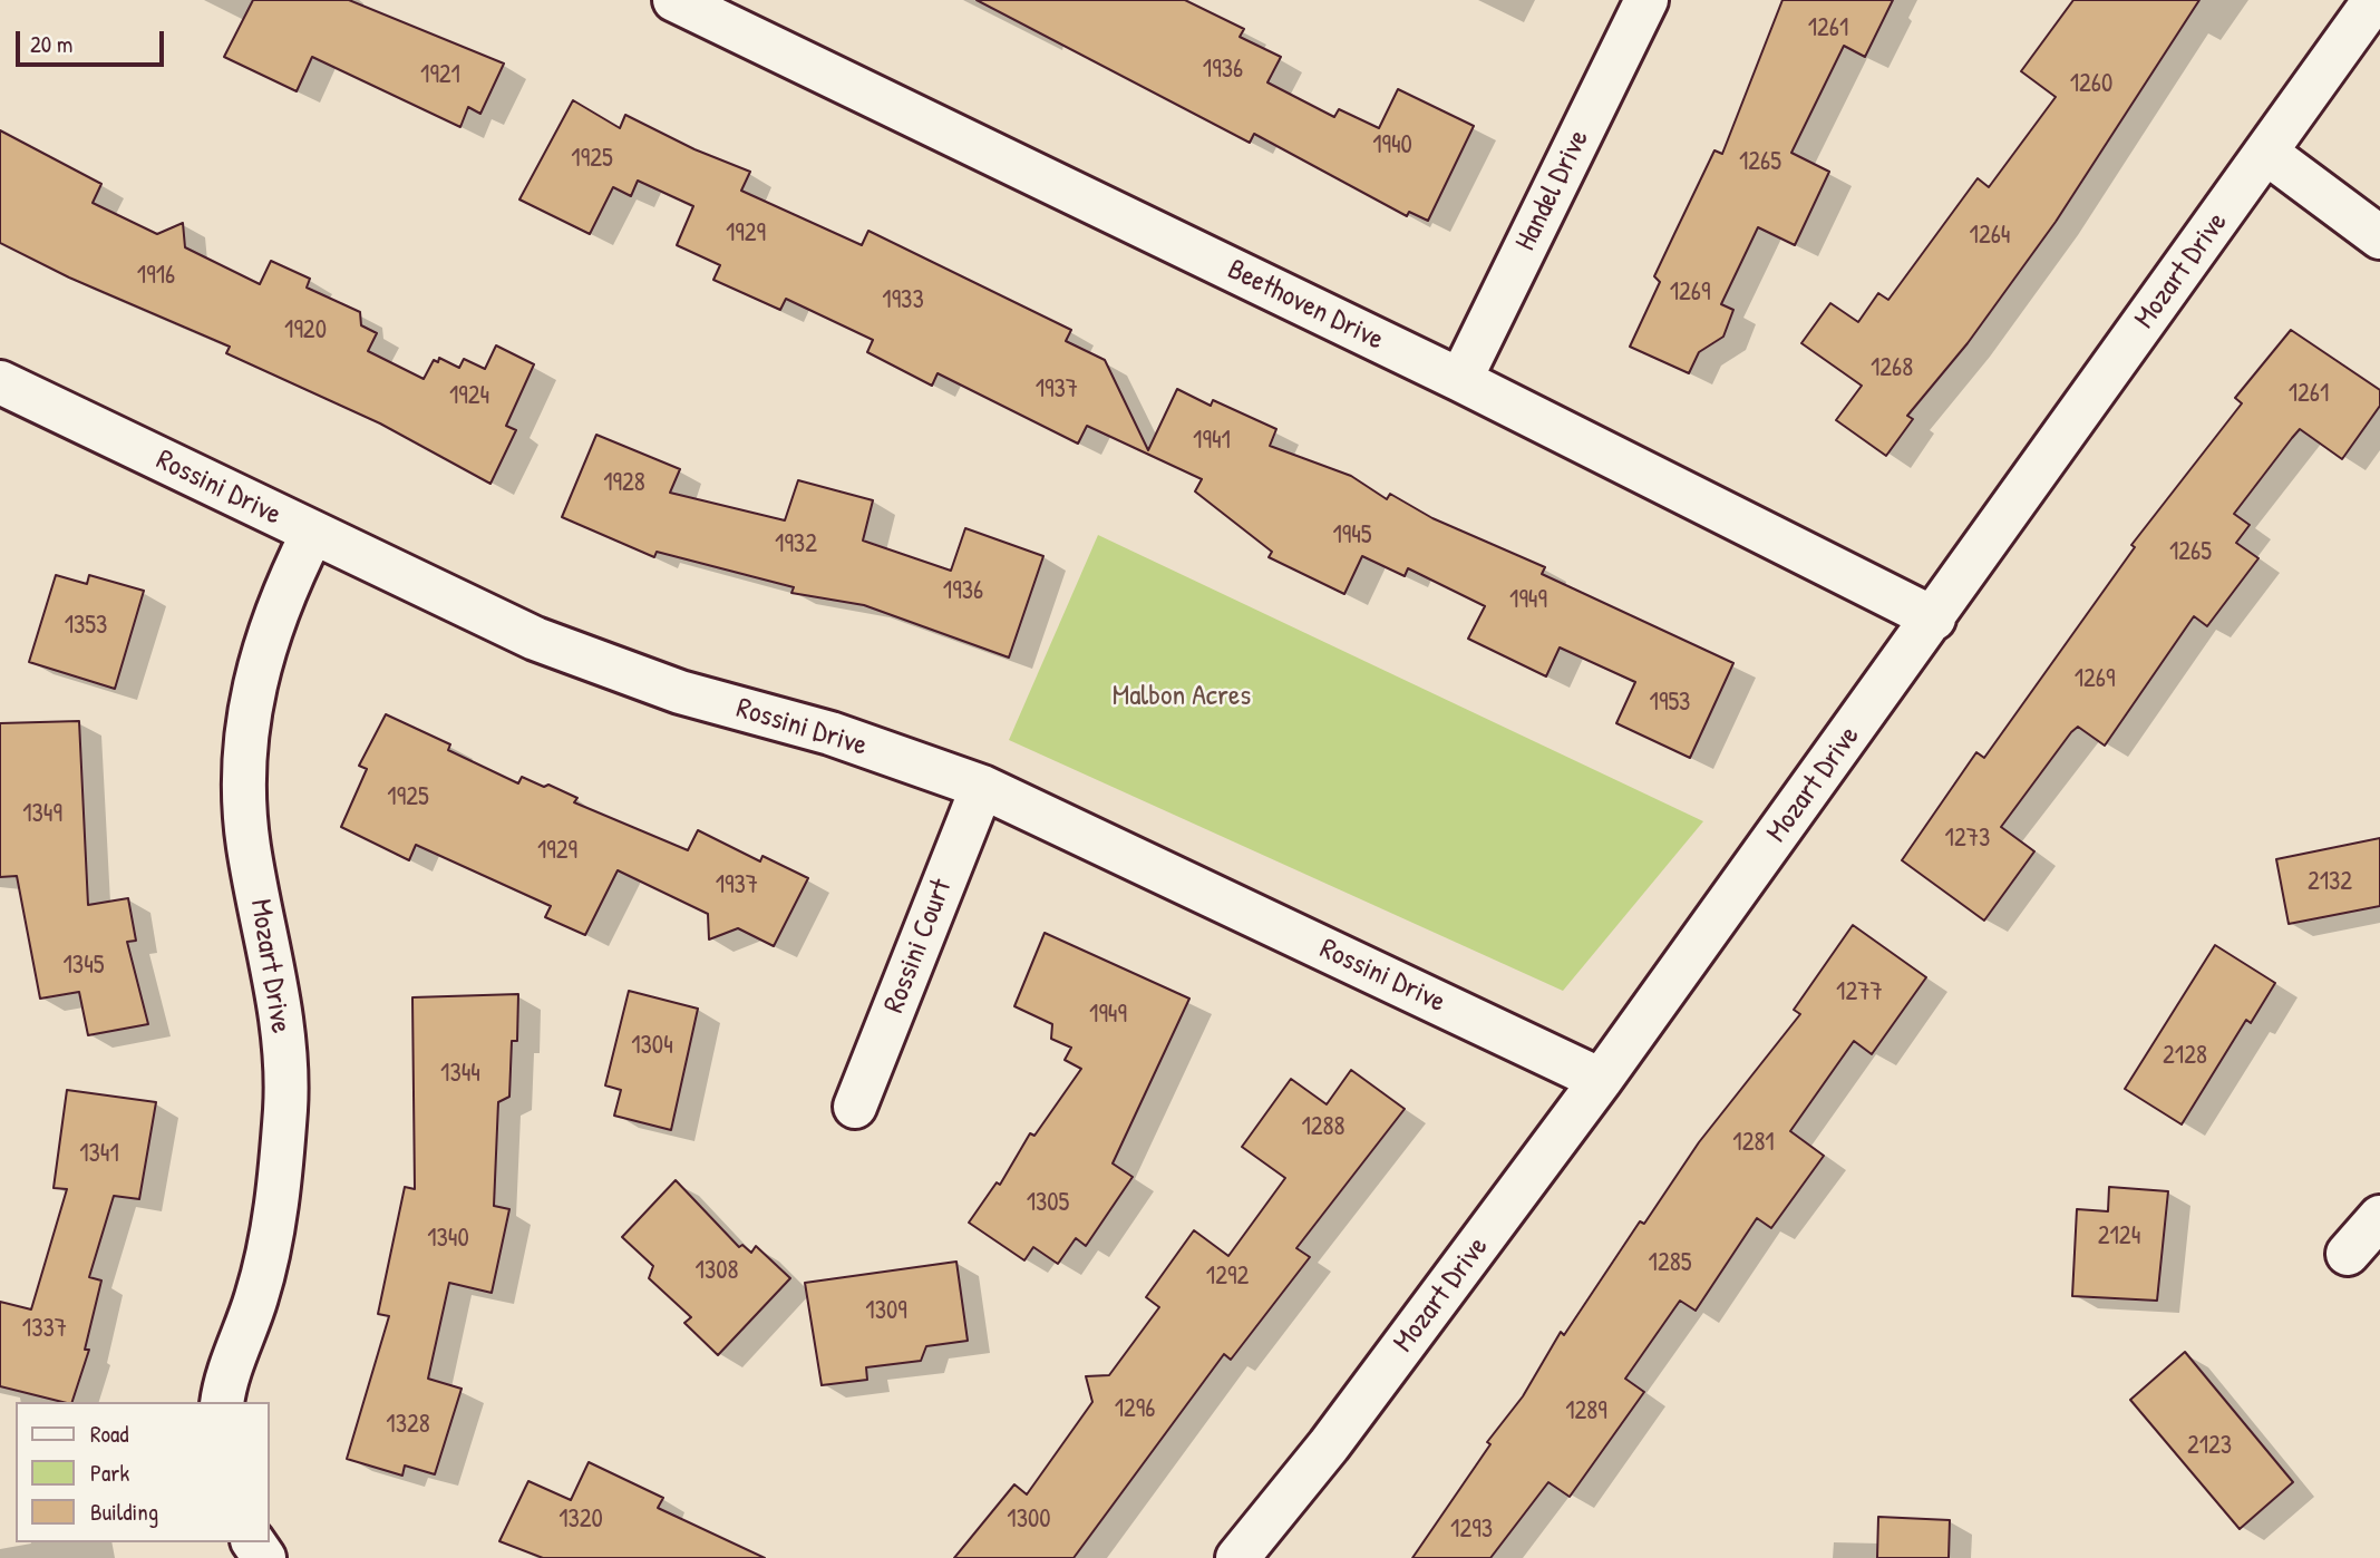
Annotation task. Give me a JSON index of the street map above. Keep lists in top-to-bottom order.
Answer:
{
  "streets": {
    "street": [
      "Handel Drive",
      "Mozart Drive",
      "Beethoven Drive",
      "Rossini Drive",
      "Rossini Court"
    ]
  },
  "crossings": [
    ["Handel Drive", "Beethoven Drive"],
    ["Mozart Drive", "Beethoven Drive"],
    ["Mozart Drive", "Rossini Drive"],
    ["Rossini Drive", "Rossini Court"]
  ],
  "parks": ["Malbon Acres"],
  "house_numbers": [
    "1261",
    "1936",
    "1921",
    "1260",
    "1940",
    "1925",
    "1265",
    "1929",
    "1264",
    "1916",
    "1269",
    "1933",
    "1920",
    "1268",
    "1937",
    "1261",
    "1924",
    "1941",
    "1928",
    "1945",
    "1932",
    "1265",
    "1936",
    "1949",
    "1353",
    "1269",
    "1953",
    "1925",
    "1349",
    "1273",
    "1929",
    "2132",
    "1937",
    "1345",
    "1277",
    "1949",
    "1304",
    "2128",
    "1344",
    "1288",
    "1281",
    "1341",
    "1305",
    "2124",
    "1340",
    "1285",
    "1308",
    "1292",
    "1309",
    "1337",
    "1296",
    "1289",
    "1328",
    "2123",
    "1320",
    "1300",
    "1293"
  ],
  "legend": ["Road", "Park", "Building"],
  "scale_bar": "20 m"
}
